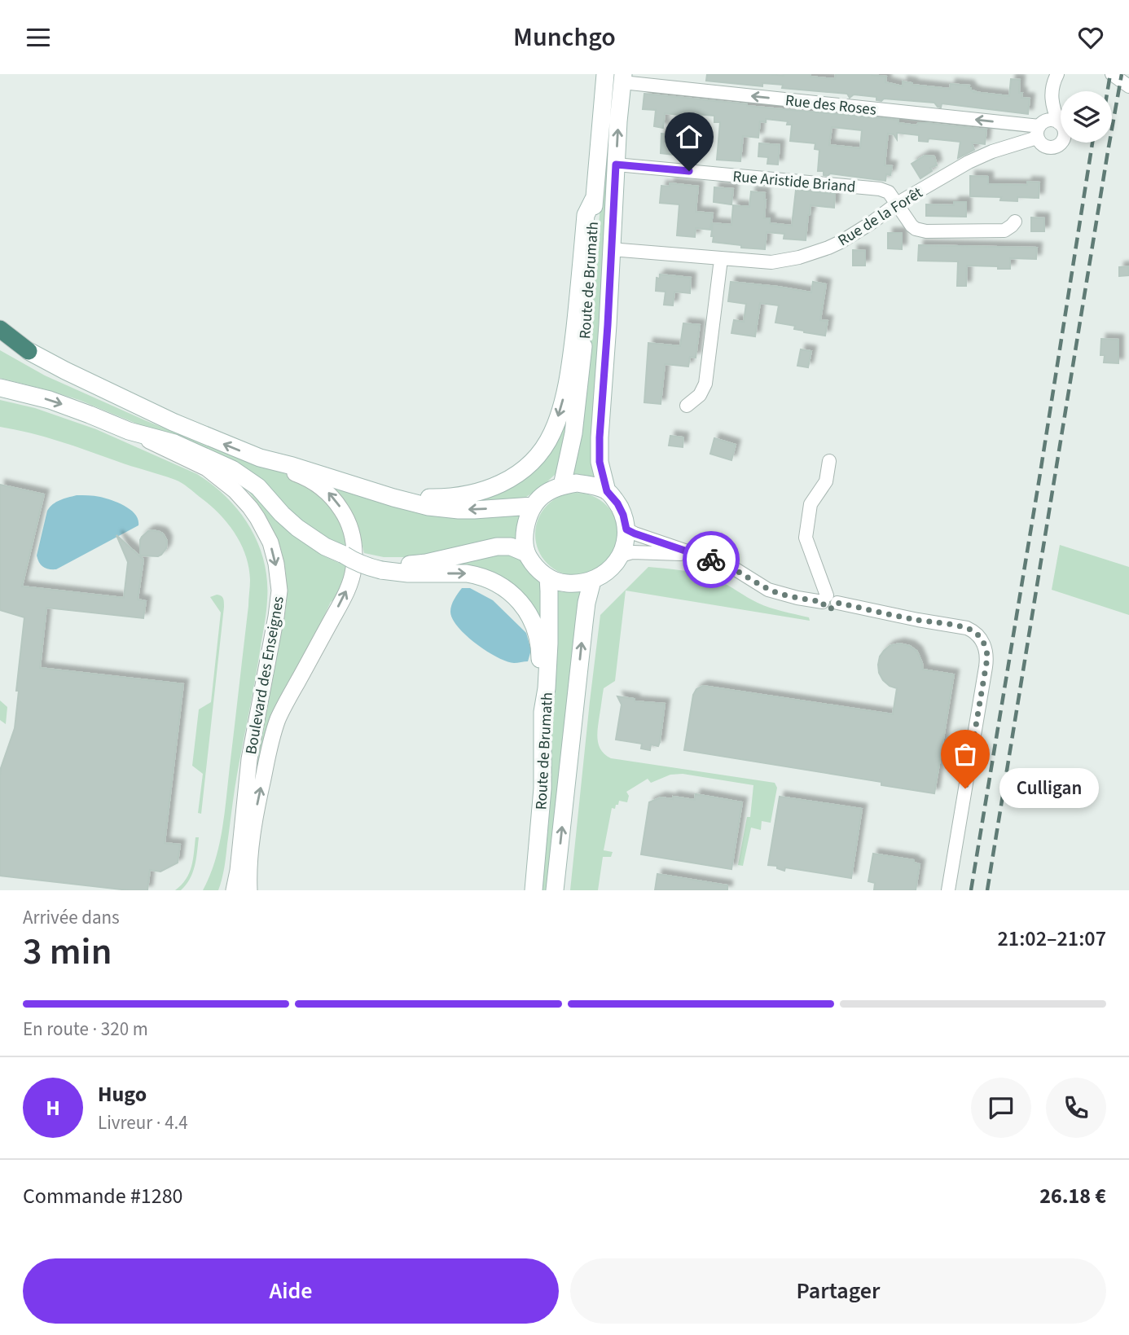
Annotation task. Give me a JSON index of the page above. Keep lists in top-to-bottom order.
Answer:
{
  "streets": {
    "main road": ["Route de Brumath"],
    "street": [
      "Rue des Roses",
      "Rue Aristide Briand",
      "Rue de la Forêt",
      "Boulevard des Enseignes"
    ]
  },
  "crossings": [
    ["Rue des Roses", "Rue de la Forêt"],
    ["Rue des Roses", "Route de Brumath"],
    ["Rue Aristide Briand", "Rue de la Forêt"],
    ["Rue Aristide Briand", "Route de Brumath"],
    ["Rue de la Forêt", "Route de Brumath"]
  ],
  "one_way": ["Rue des Roses"],
  "places": ["Culligan"],
  "page": {
    "header": "Munchgo",
    "bubble": "Culligan",
    "heading": ["3 min", "Arrivée dans", "21:02–21:07"],
    "panel": [
      "Hugo",
      "Livreur · 4.4",
      "Commande #1280",
      "26.18 €"
    ],
    "bar": "En route · 320 m",
    "round": "H",
    "buttons": ["Aide", "Partager"]
  }
}
